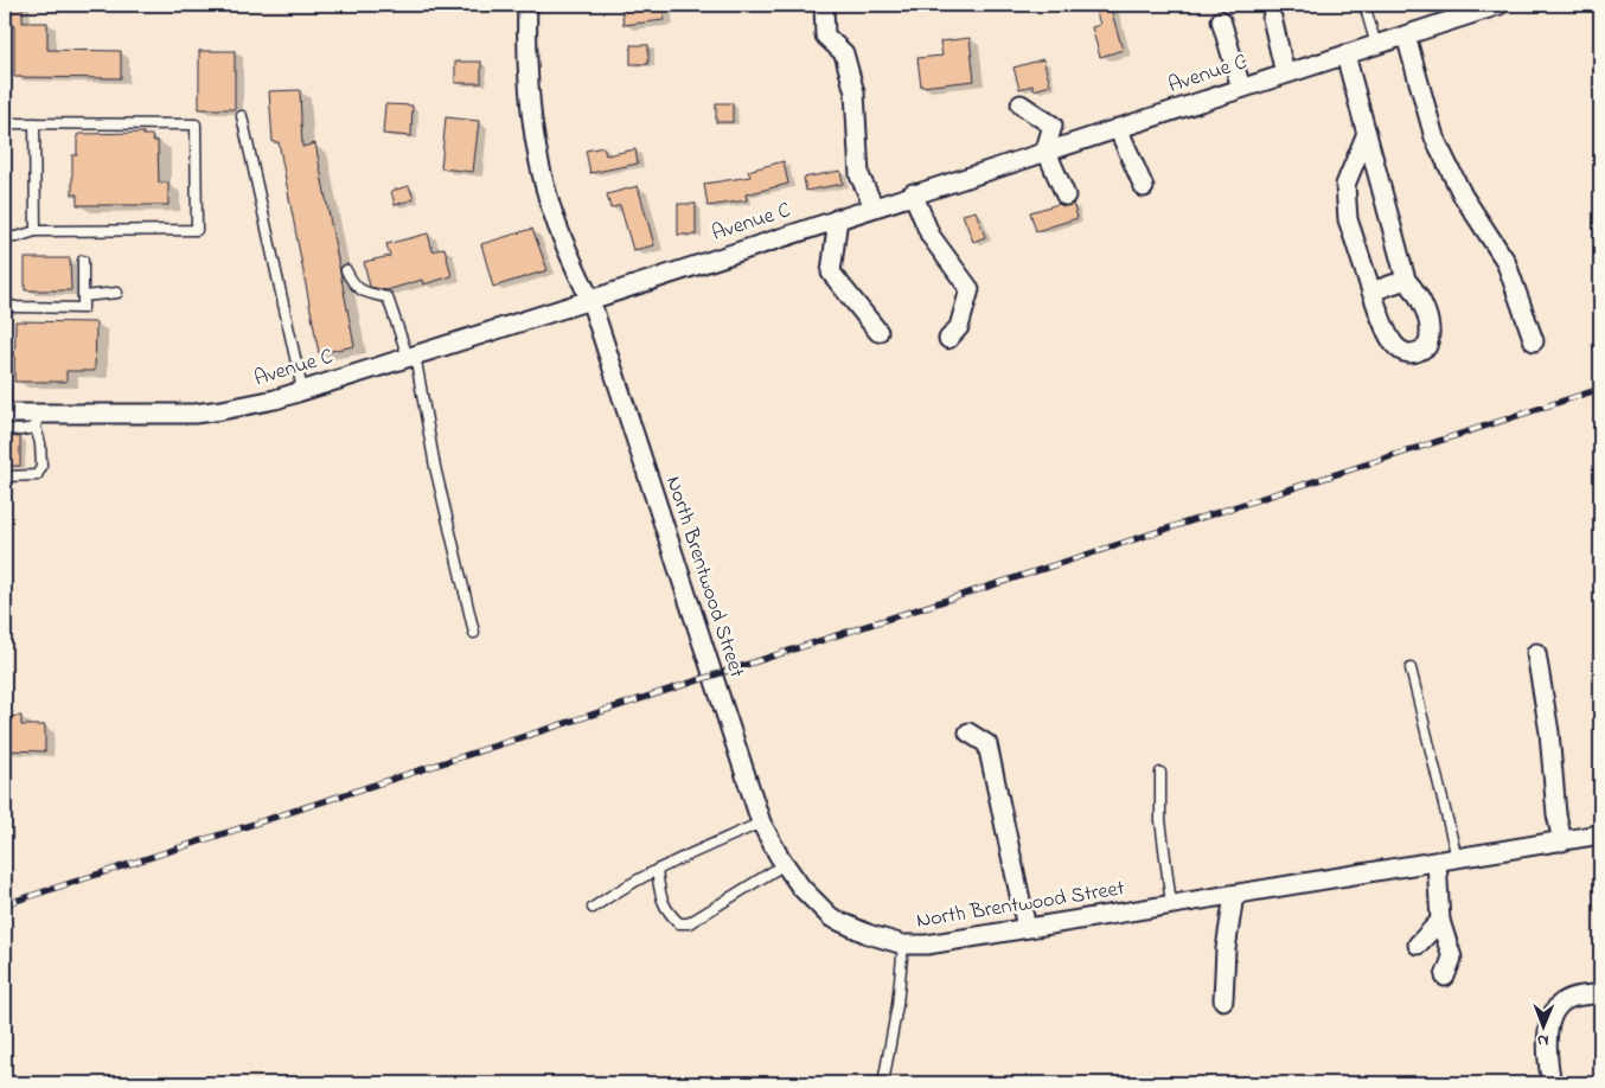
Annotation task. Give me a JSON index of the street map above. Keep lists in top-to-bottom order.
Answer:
{
  "streets": {
    "street": ["Avenue C", "North Brentwood Street"]
  },
  "crossings": [
    ["Avenue C", "North Brentwood Street"]
  ],
  "north": "bottom"
}
